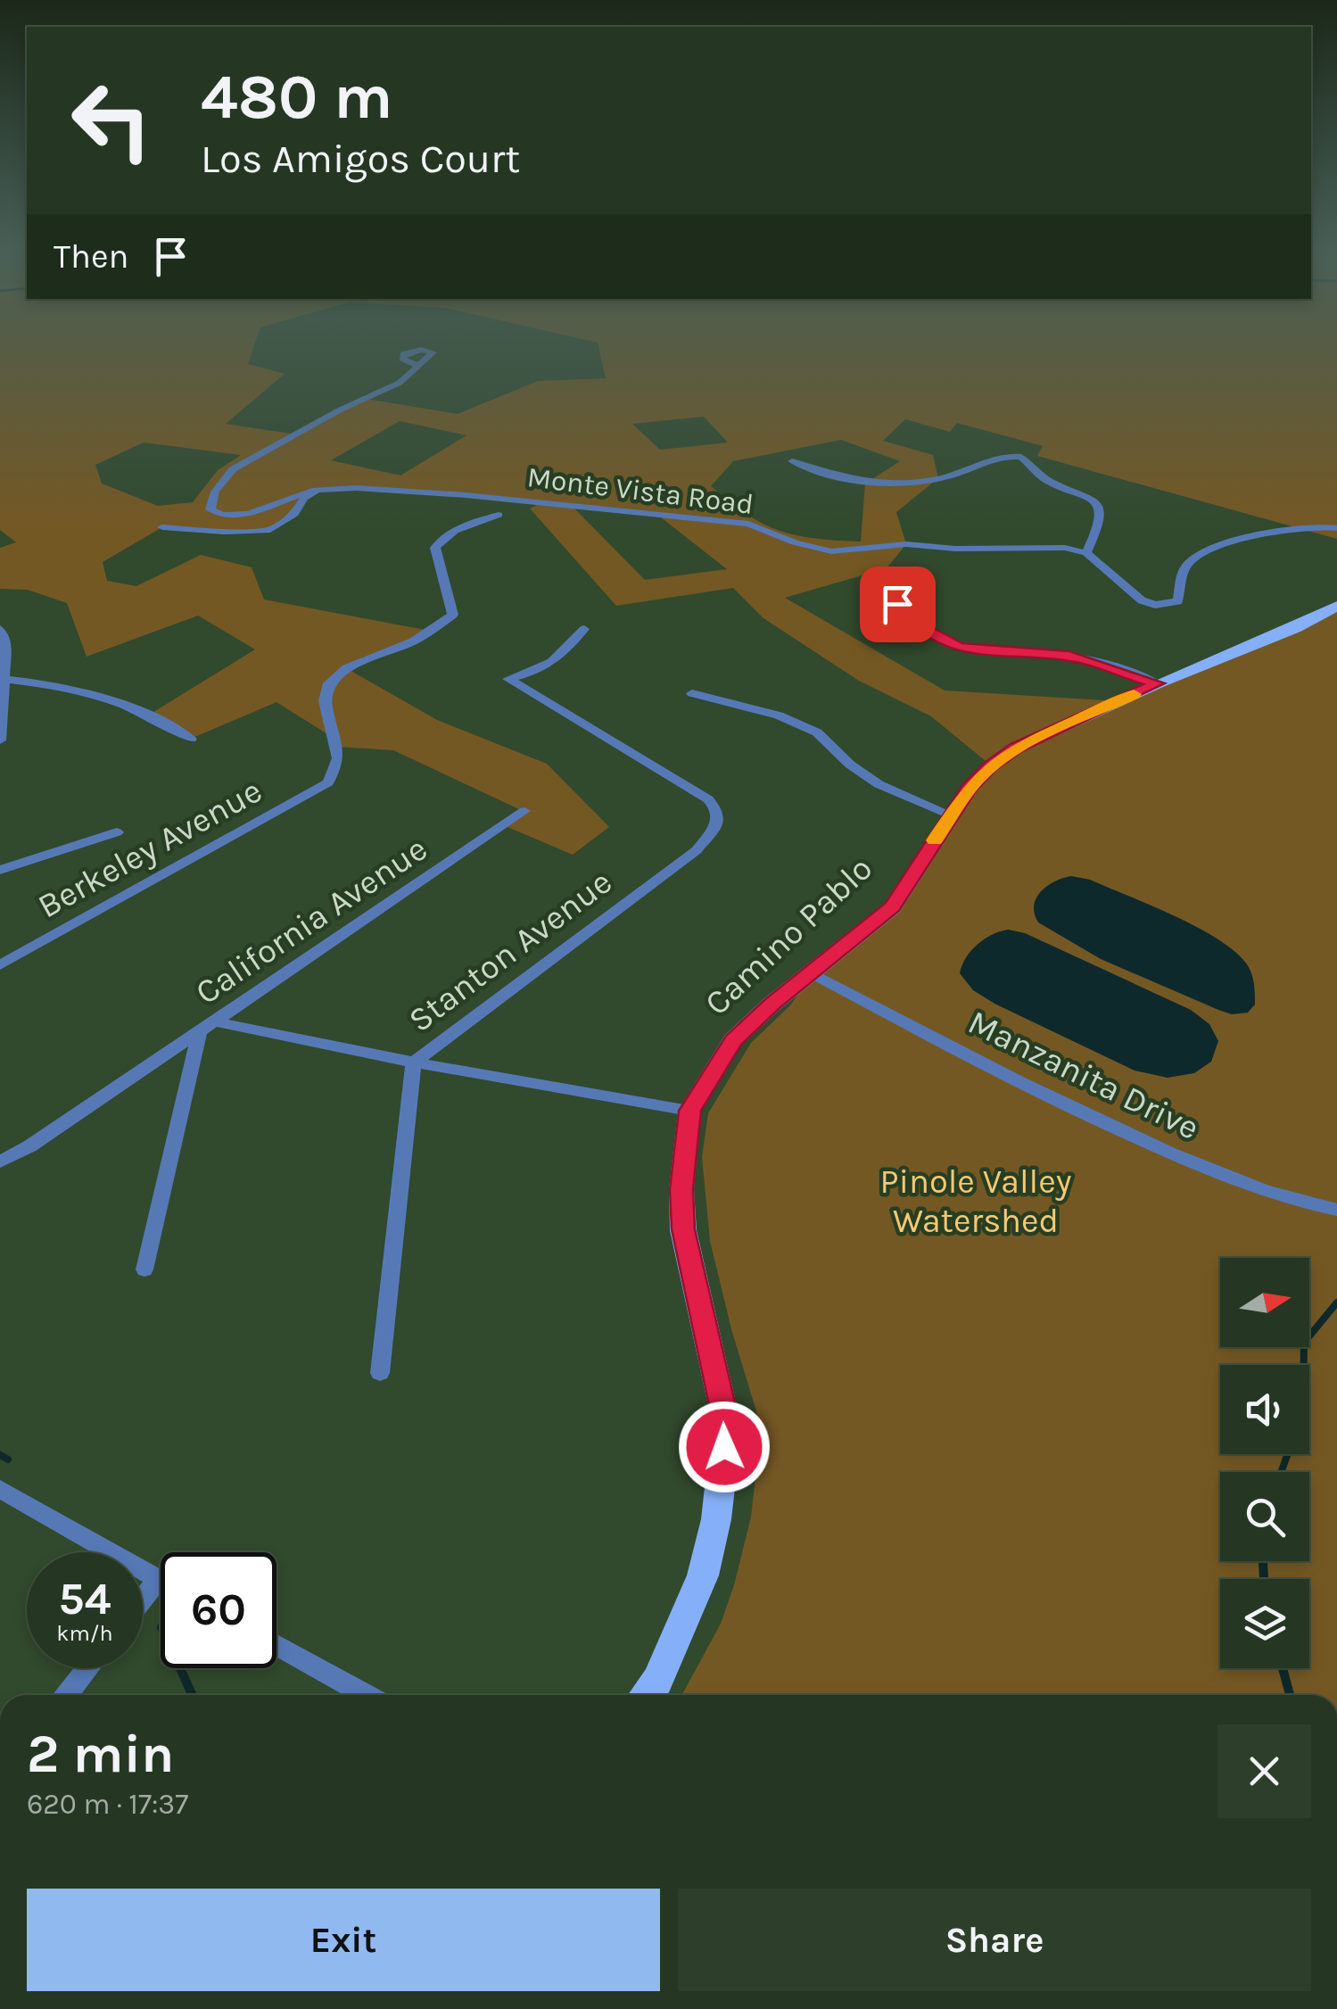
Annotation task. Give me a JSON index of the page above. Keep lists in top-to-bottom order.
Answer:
{
  "streets": {
    "main road": ["Camino Pablo"],
    "street": [
      "Monte Vista Road",
      "Berkeley Avenue",
      "California Avenue",
      "Stanton Avenue",
      "Manzanita Drive"
    ]
  },
  "crossings": [
    ["Camino Pablo", "Manzanita Drive"]
  ],
  "parks": ["Pinole Valley Watershed"],
  "north": "right",
  "page": {
    "turn": ["480 m", "Los Amigos Court"],
    "then": "Then",
    "speed": "54 km/h",
    "limit": "60",
    "heading": ["2 min", "620 m · 17:37"],
    "buttons": ["Exit", "Share"]
  }
}
